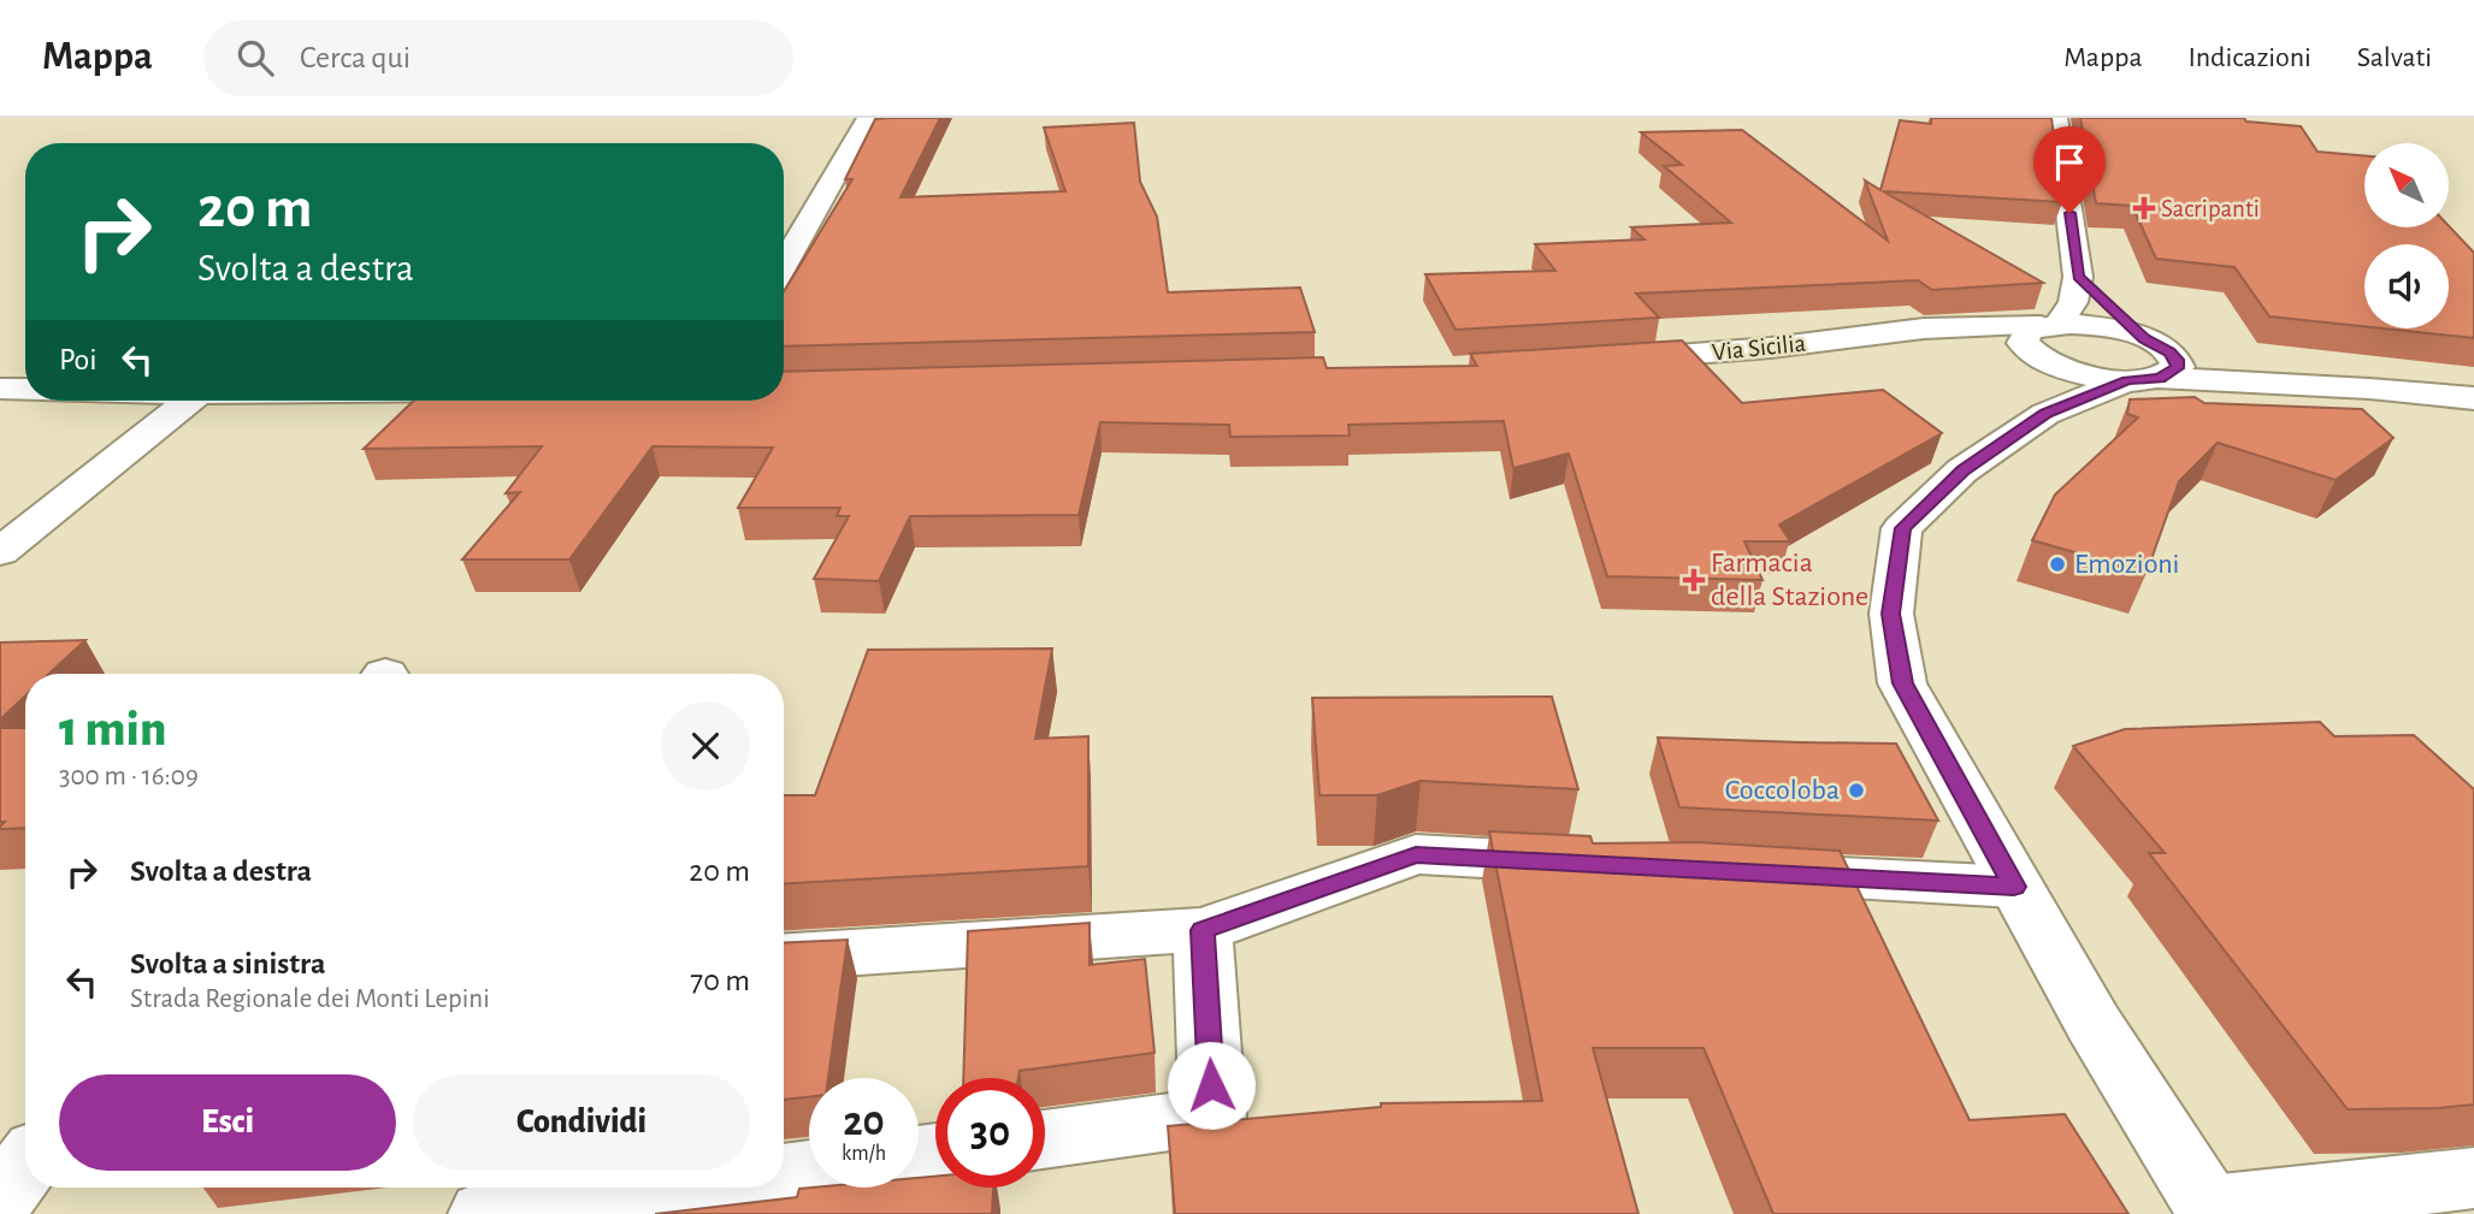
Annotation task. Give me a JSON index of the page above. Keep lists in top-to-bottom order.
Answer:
{
  "streets": {
    "street": ["Via Sicilia"]
  },
  "places": {
    "health": ["Sacripanti", "Farmacia della Stazione"],
    "other": ["Emozioni", "Coccoloba"]
  },
  "north": "top left",
  "page": {
    "header": "Mappa",
    "search": "Cerca qui",
    "nav": ["Mappa", "Indicazioni", "Salvati"],
    "turn": ["20 m", "Svolta a destra"],
    "then": "Poi",
    "heading": ["1 min", "300 m · 16:09"],
    "list": [
      {
        "name": "Svolta a destra",
        "value": "20 m"
      },
      {
        "name": "Svolta a sinistra",
        "note": "Strada Regionale dei Monti Lepini",
        "value": "70 m"
      }
    ],
    "buttons": ["Esci", "Condividi"],
    "speed": "20 km/h",
    "limit": "30"
  }
}
